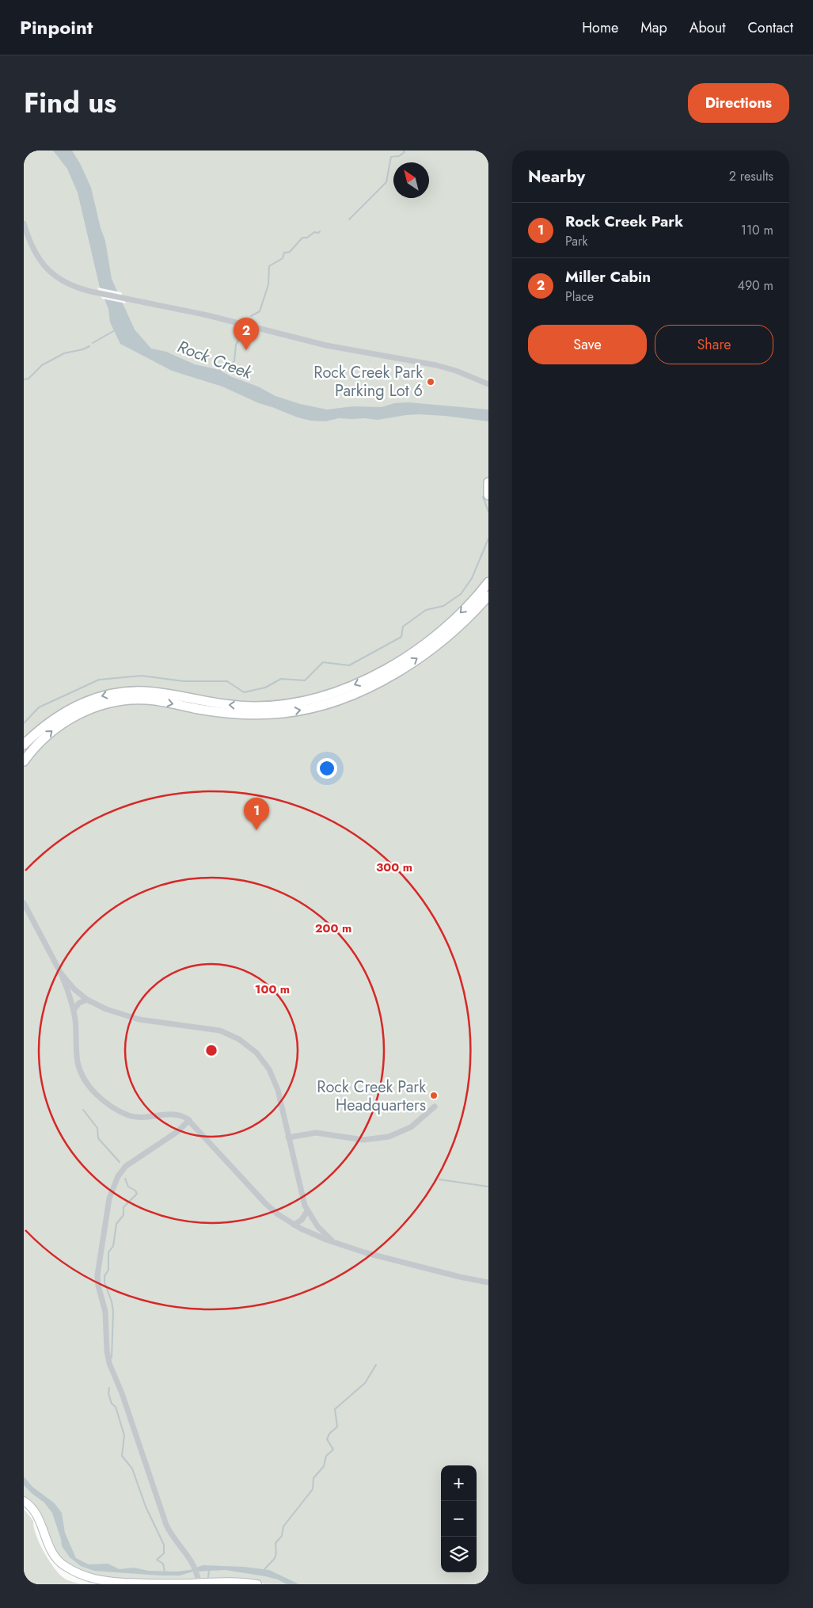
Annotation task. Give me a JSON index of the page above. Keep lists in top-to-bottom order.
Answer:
{
  "water": ["Rock Creek"],
  "places": ["Rock Creek Park Parking Lot 6", "Rock Creek Park Headquarters"],
  "north": "top left",
  "page": {
    "header": "Pinpoint",
    "nav": [
      "Home",
      "Map",
      "About",
      "Contact"
    ],
    "title": "Find us",
    "buttons": [
      "Directions",
      ["Save", "Share"]
    ],
    "heading": ["Nearby", "2 results"],
    "list": [
      {
        "mark": "1",
        "name": "Rock Creek Park",
        "note": "Park",
        "value": "110 m"
      },
      {
        "mark": "2",
        "name": "Miller Cabin",
        "note": "Place",
        "value": "490 m"
      }
    ],
    "pins": ["2", "1"],
    "map_buttons": ["+", "−"]
  },
  "rings": ["300 m", "200 m", "100 m"]
}
